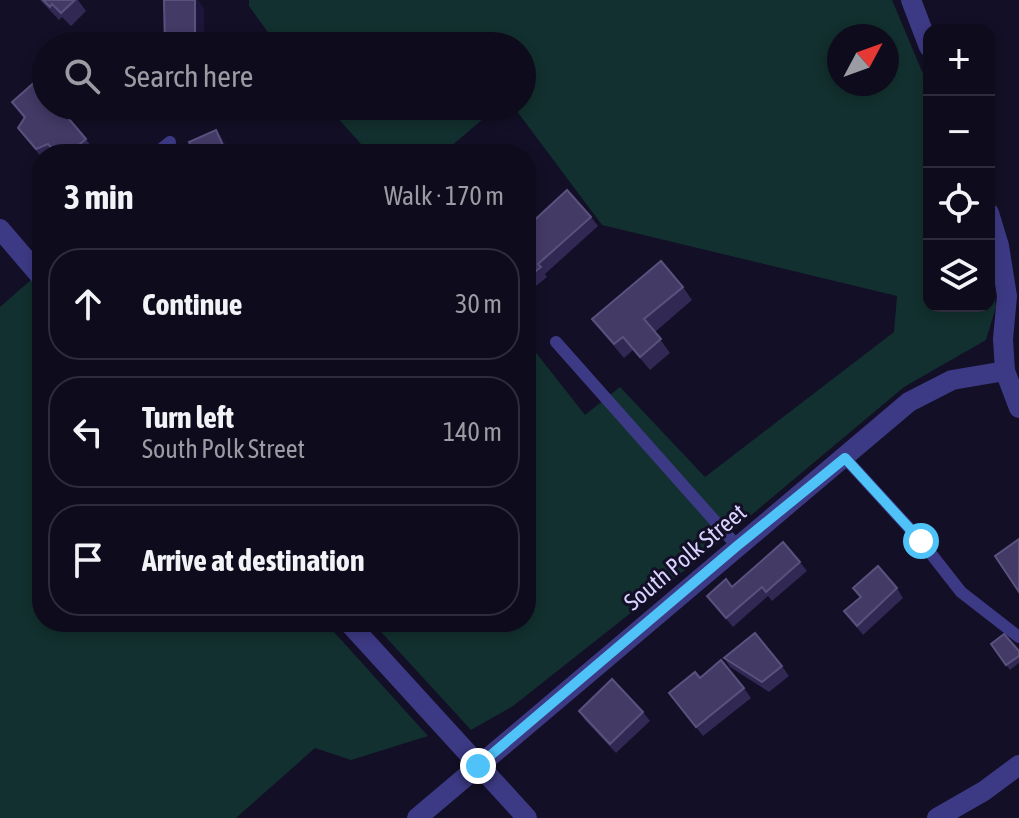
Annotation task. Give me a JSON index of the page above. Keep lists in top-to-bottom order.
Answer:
{
  "streets": {
    "street": ["South Polk Street"]
  },
  "north": "top right",
  "page": {
    "map_buttons": ["+", "−"],
    "search": "Search here",
    "heading": ["3 min", "Walk · 170 m"],
    "list": [
      ["Continue", "30 m"],
      ["Turn left", "South Polk Street", "140 m"],
      "Arrive at destination"
    ]
  }
}
